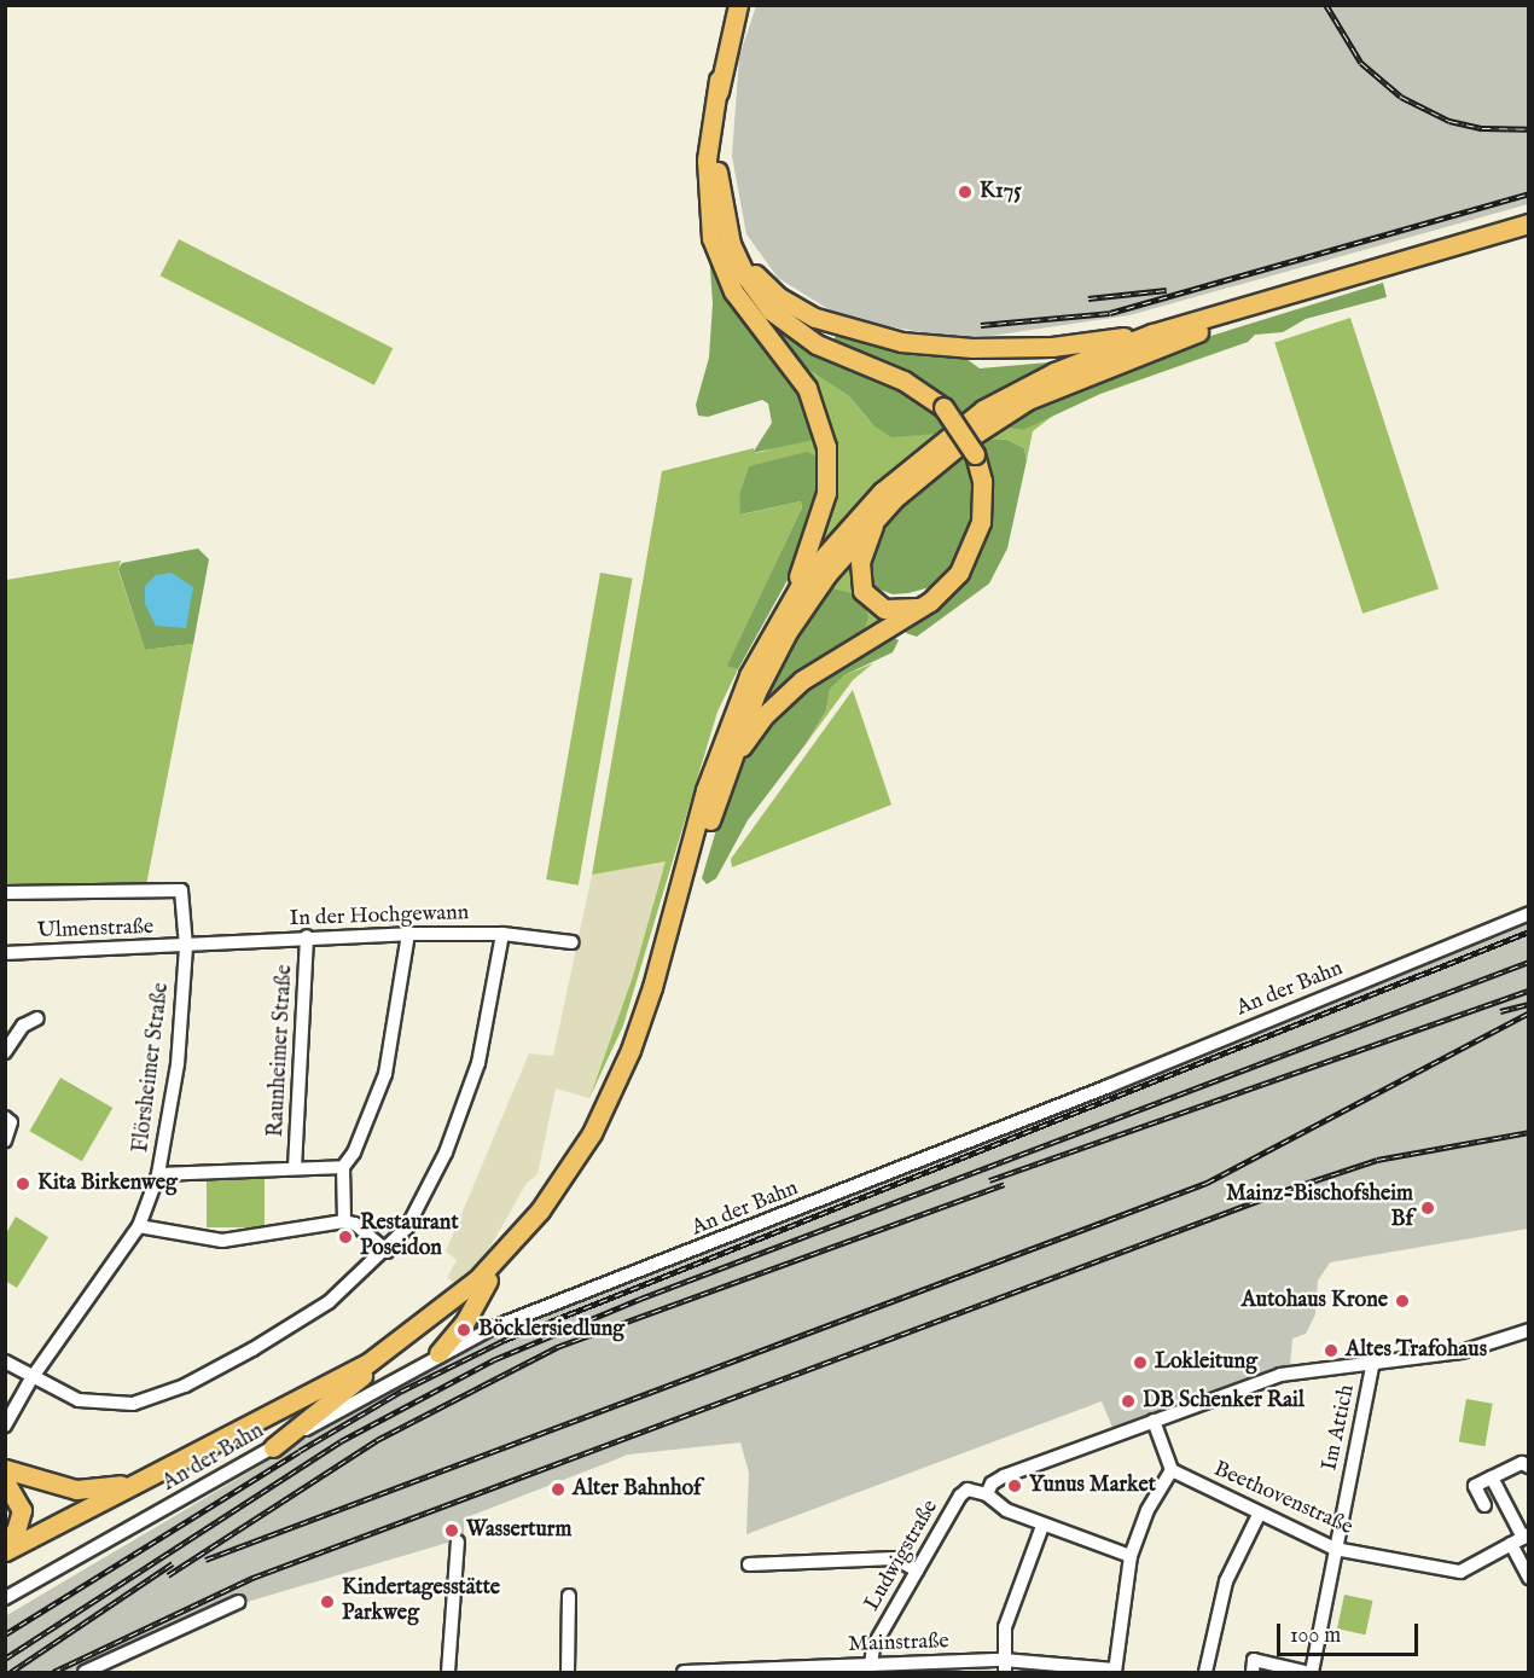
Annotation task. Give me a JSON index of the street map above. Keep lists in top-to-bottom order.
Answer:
{
  "streets": {
    "street": [
      "In der Hochgewann",
      "Ulmenstraße",
      "An der Bahn",
      "Raunheimer Straße",
      "Flörsheimer Straße",
      "Im Attich",
      "Beethovenstraße",
      "Ludwigstraße",
      "Mainstraße"
    ]
  },
  "crossings": [
    ["In der Hochgewann", "Ulmenstraße"],
    ["In der Hochgewann", "Raunheimer Straße"],
    ["In der Hochgewann", "Flörsheimer Straße"],
    ["Ulmenstraße", "Flörsheimer Straße"],
    ["Im Attich", "Beethovenstraße"],
    ["Ludwigstraße", "Mainstraße"]
  ],
  "places": [
    "K175",
    "Kita Birkenweg",
    "Mainz-Bischofsheim Bf",
    "Restaurant Poseidon",
    "Autohaus Krone",
    "Böcklersiedlung",
    "Altes Trafohaus",
    "Lokleitung",
    "DB Schenker Rail",
    "Yunus Market",
    "Alter Bahnhof",
    "Wasserturm",
    "Kindertagesstätte Parkweg"
  ],
  "scale_bar": "100 m"
}
